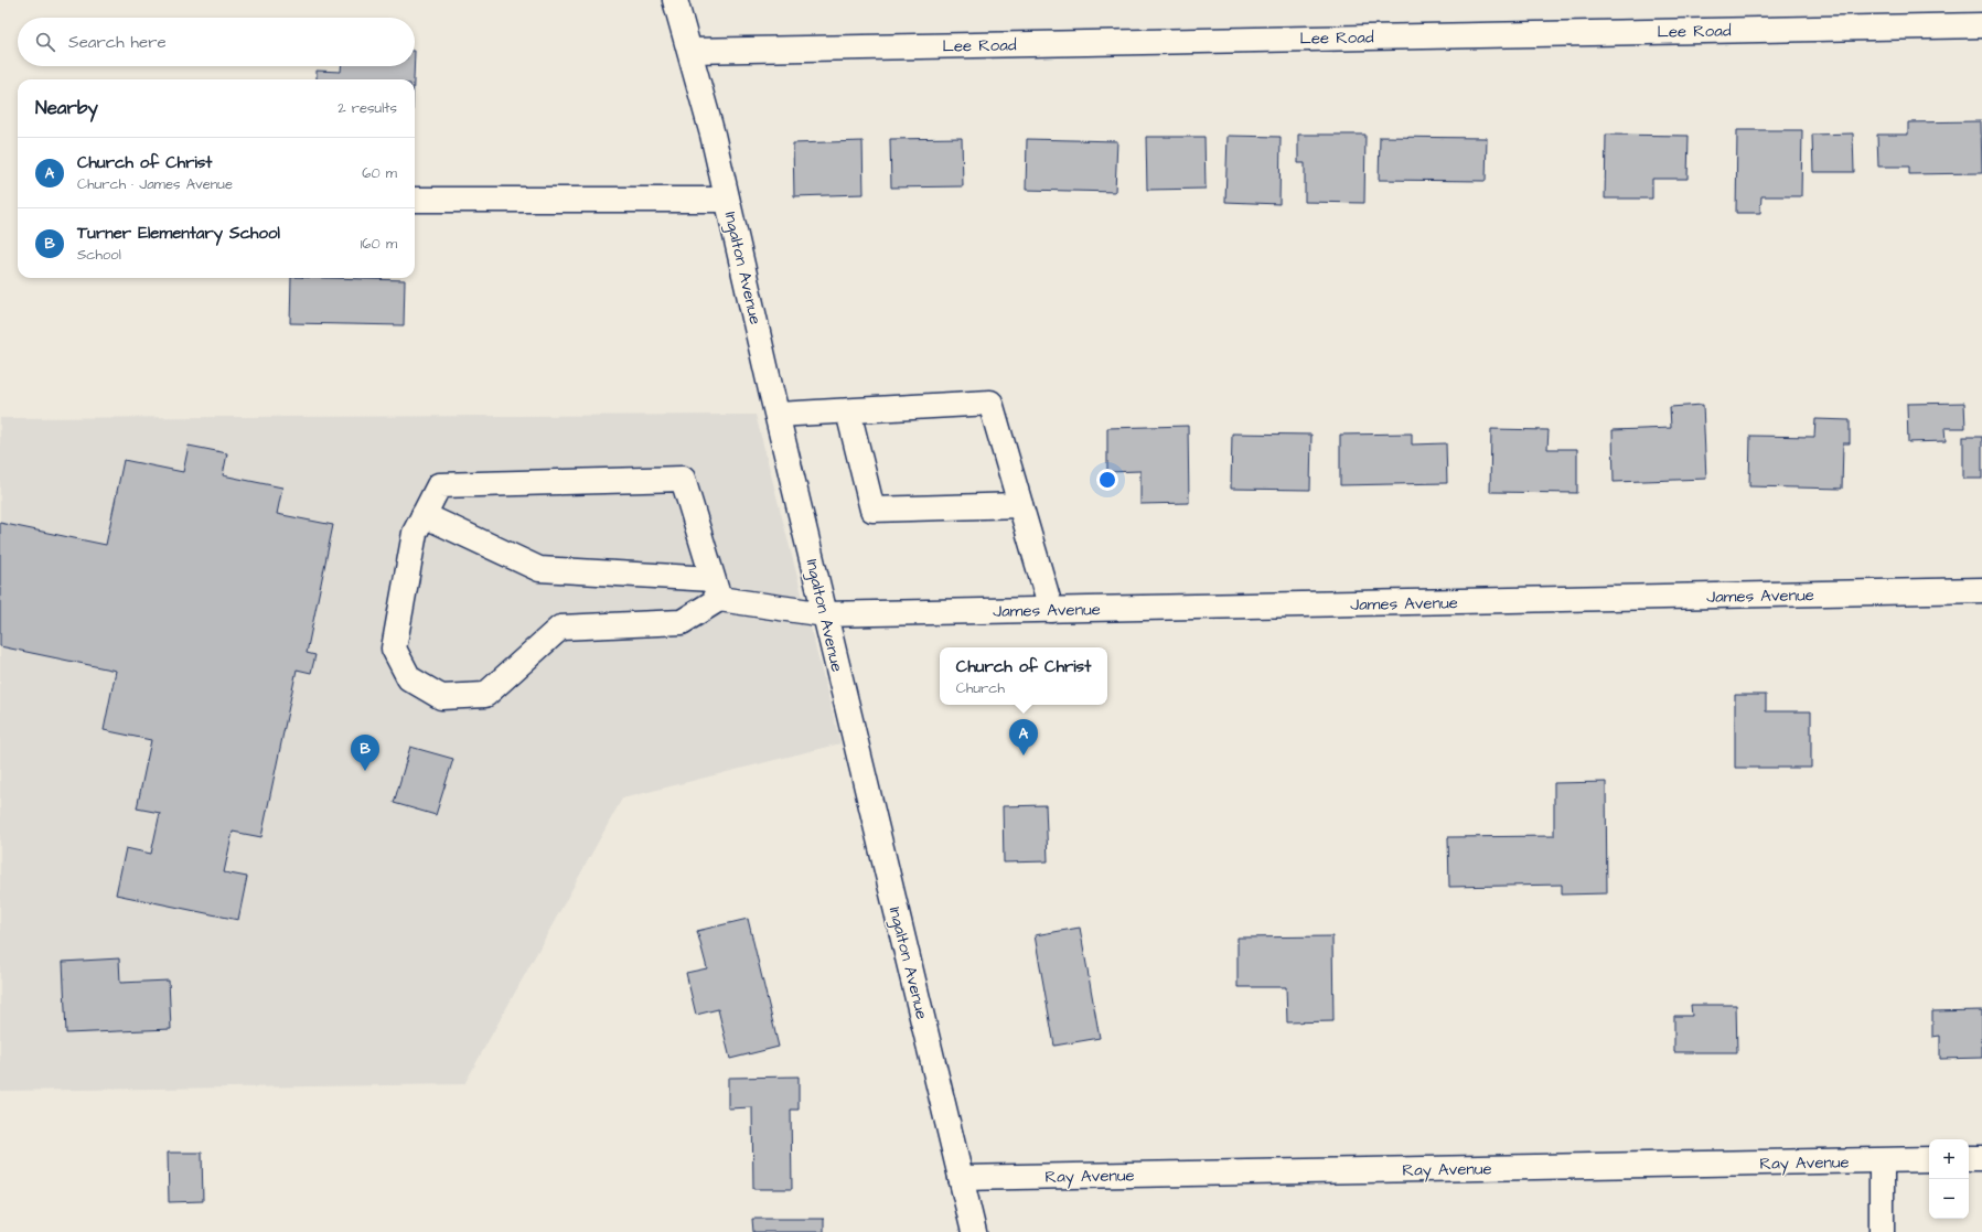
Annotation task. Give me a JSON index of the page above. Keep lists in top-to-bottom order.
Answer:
{
  "streets": {
    "street": [
      "Lee Road",
      "Ingalton Avenue",
      "James Avenue",
      "Ray Avenue"
    ]
  },
  "crossings": [
    ["Lee Road", "Ingalton Avenue"],
    ["Ingalton Avenue", "James Avenue"],
    ["Ingalton Avenue", "Ray Avenue"]
  ],
  "page": {
    "search": "Search here",
    "heading": ["Nearby", "2 results"],
    "list": [
      {
        "mark": "A",
        "name": "Church of Christ",
        "note": "Church · James Avenue",
        "value": "60 m"
      },
      {
        "mark": "B",
        "name": "Turner Elementary School",
        "note": "School",
        "value": "160 m"
      }
    ],
    "popup": ["Church of Christ", "Church"],
    "pins": ["A", "B"],
    "map_buttons": ["+", "−"]
  }
}
